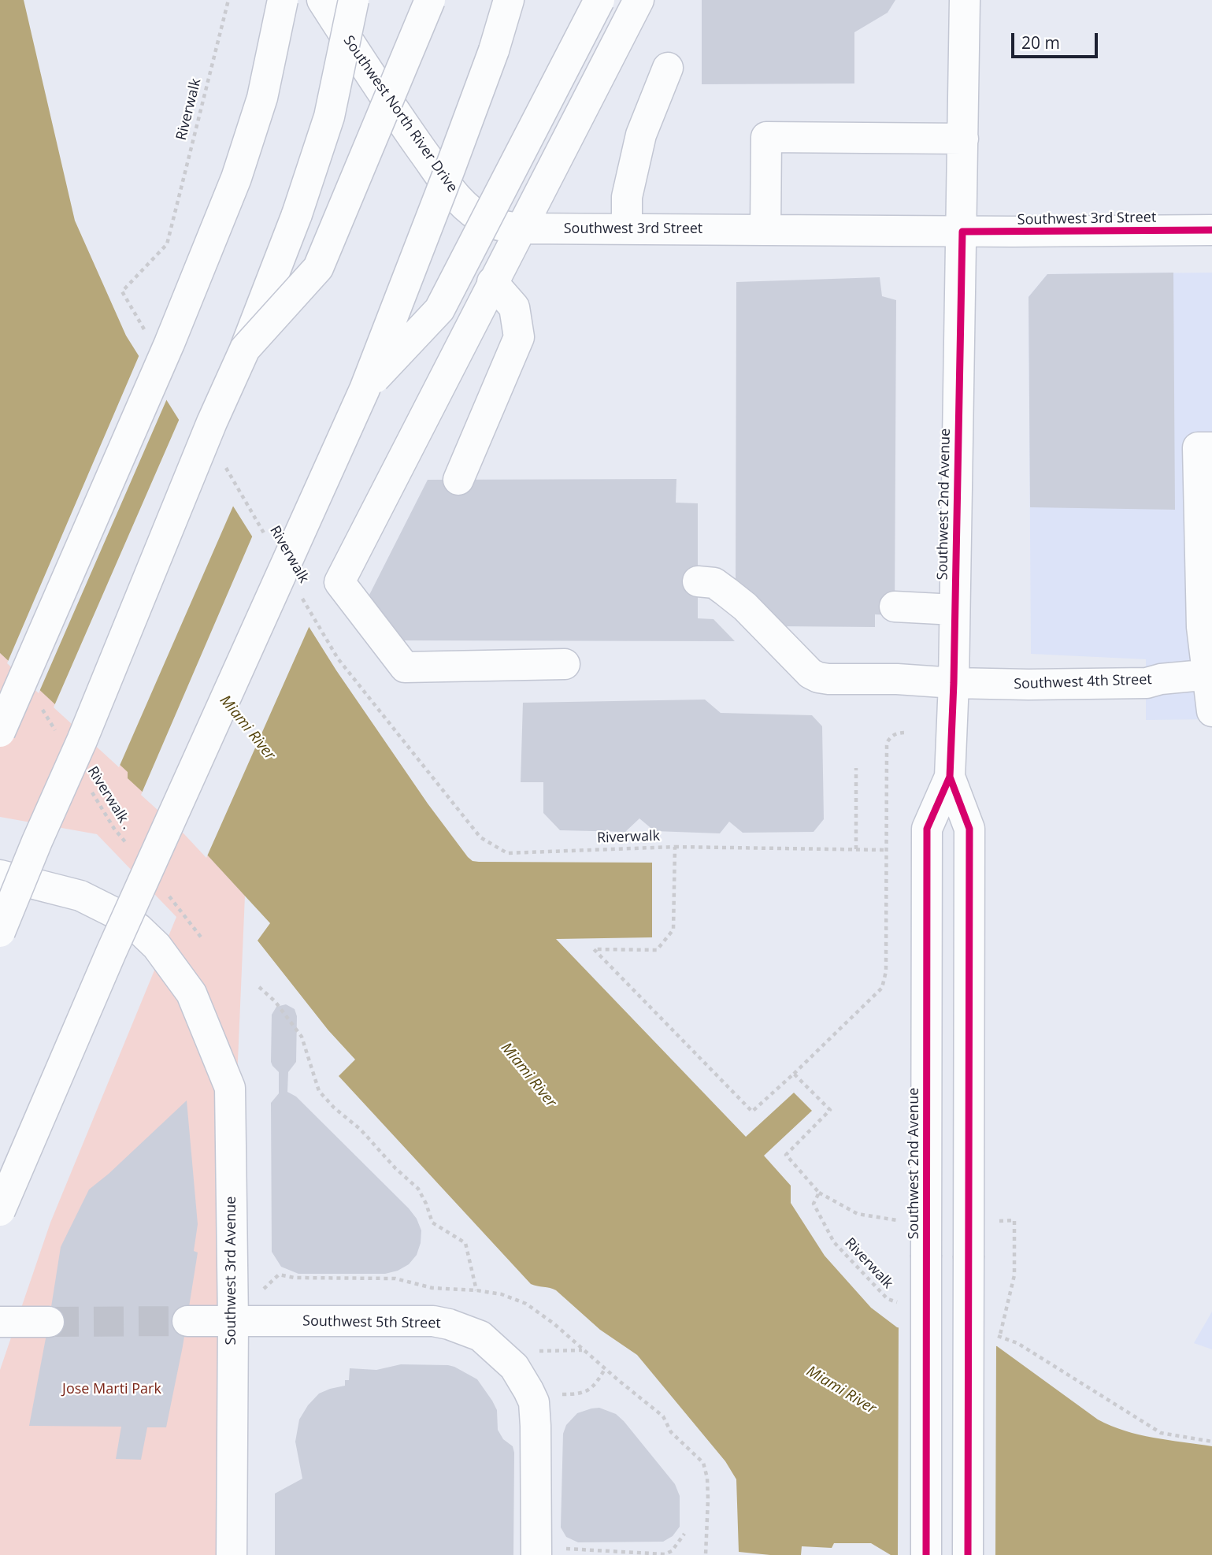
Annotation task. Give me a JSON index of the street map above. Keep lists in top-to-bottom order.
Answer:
{
  "streets": {
    "main road": [
      "Southwest North River Drive",
      "Southwest 3rd Street",
      "Southwest 2nd Avenue",
      "Southwest 4th Street",
      "Southwest 3rd Avenue",
      "Southwest 5th Street"
    ],
    "path": ["Riverwalk", "Riverwalk ."]
  },
  "crossings": [
    ["Southwest North River Drive", "Southwest 3rd Street"],
    ["Southwest 3rd Street", "Southwest 2nd Avenue"],
    ["Southwest 2nd Avenue", "Southwest 4th Street"],
    ["Southwest 3rd Avenue", "Southwest 5th Street"]
  ],
  "water": ["Miami River"],
  "parks": ["Jose Marti Park"],
  "scale_bar": "20 m"
}
